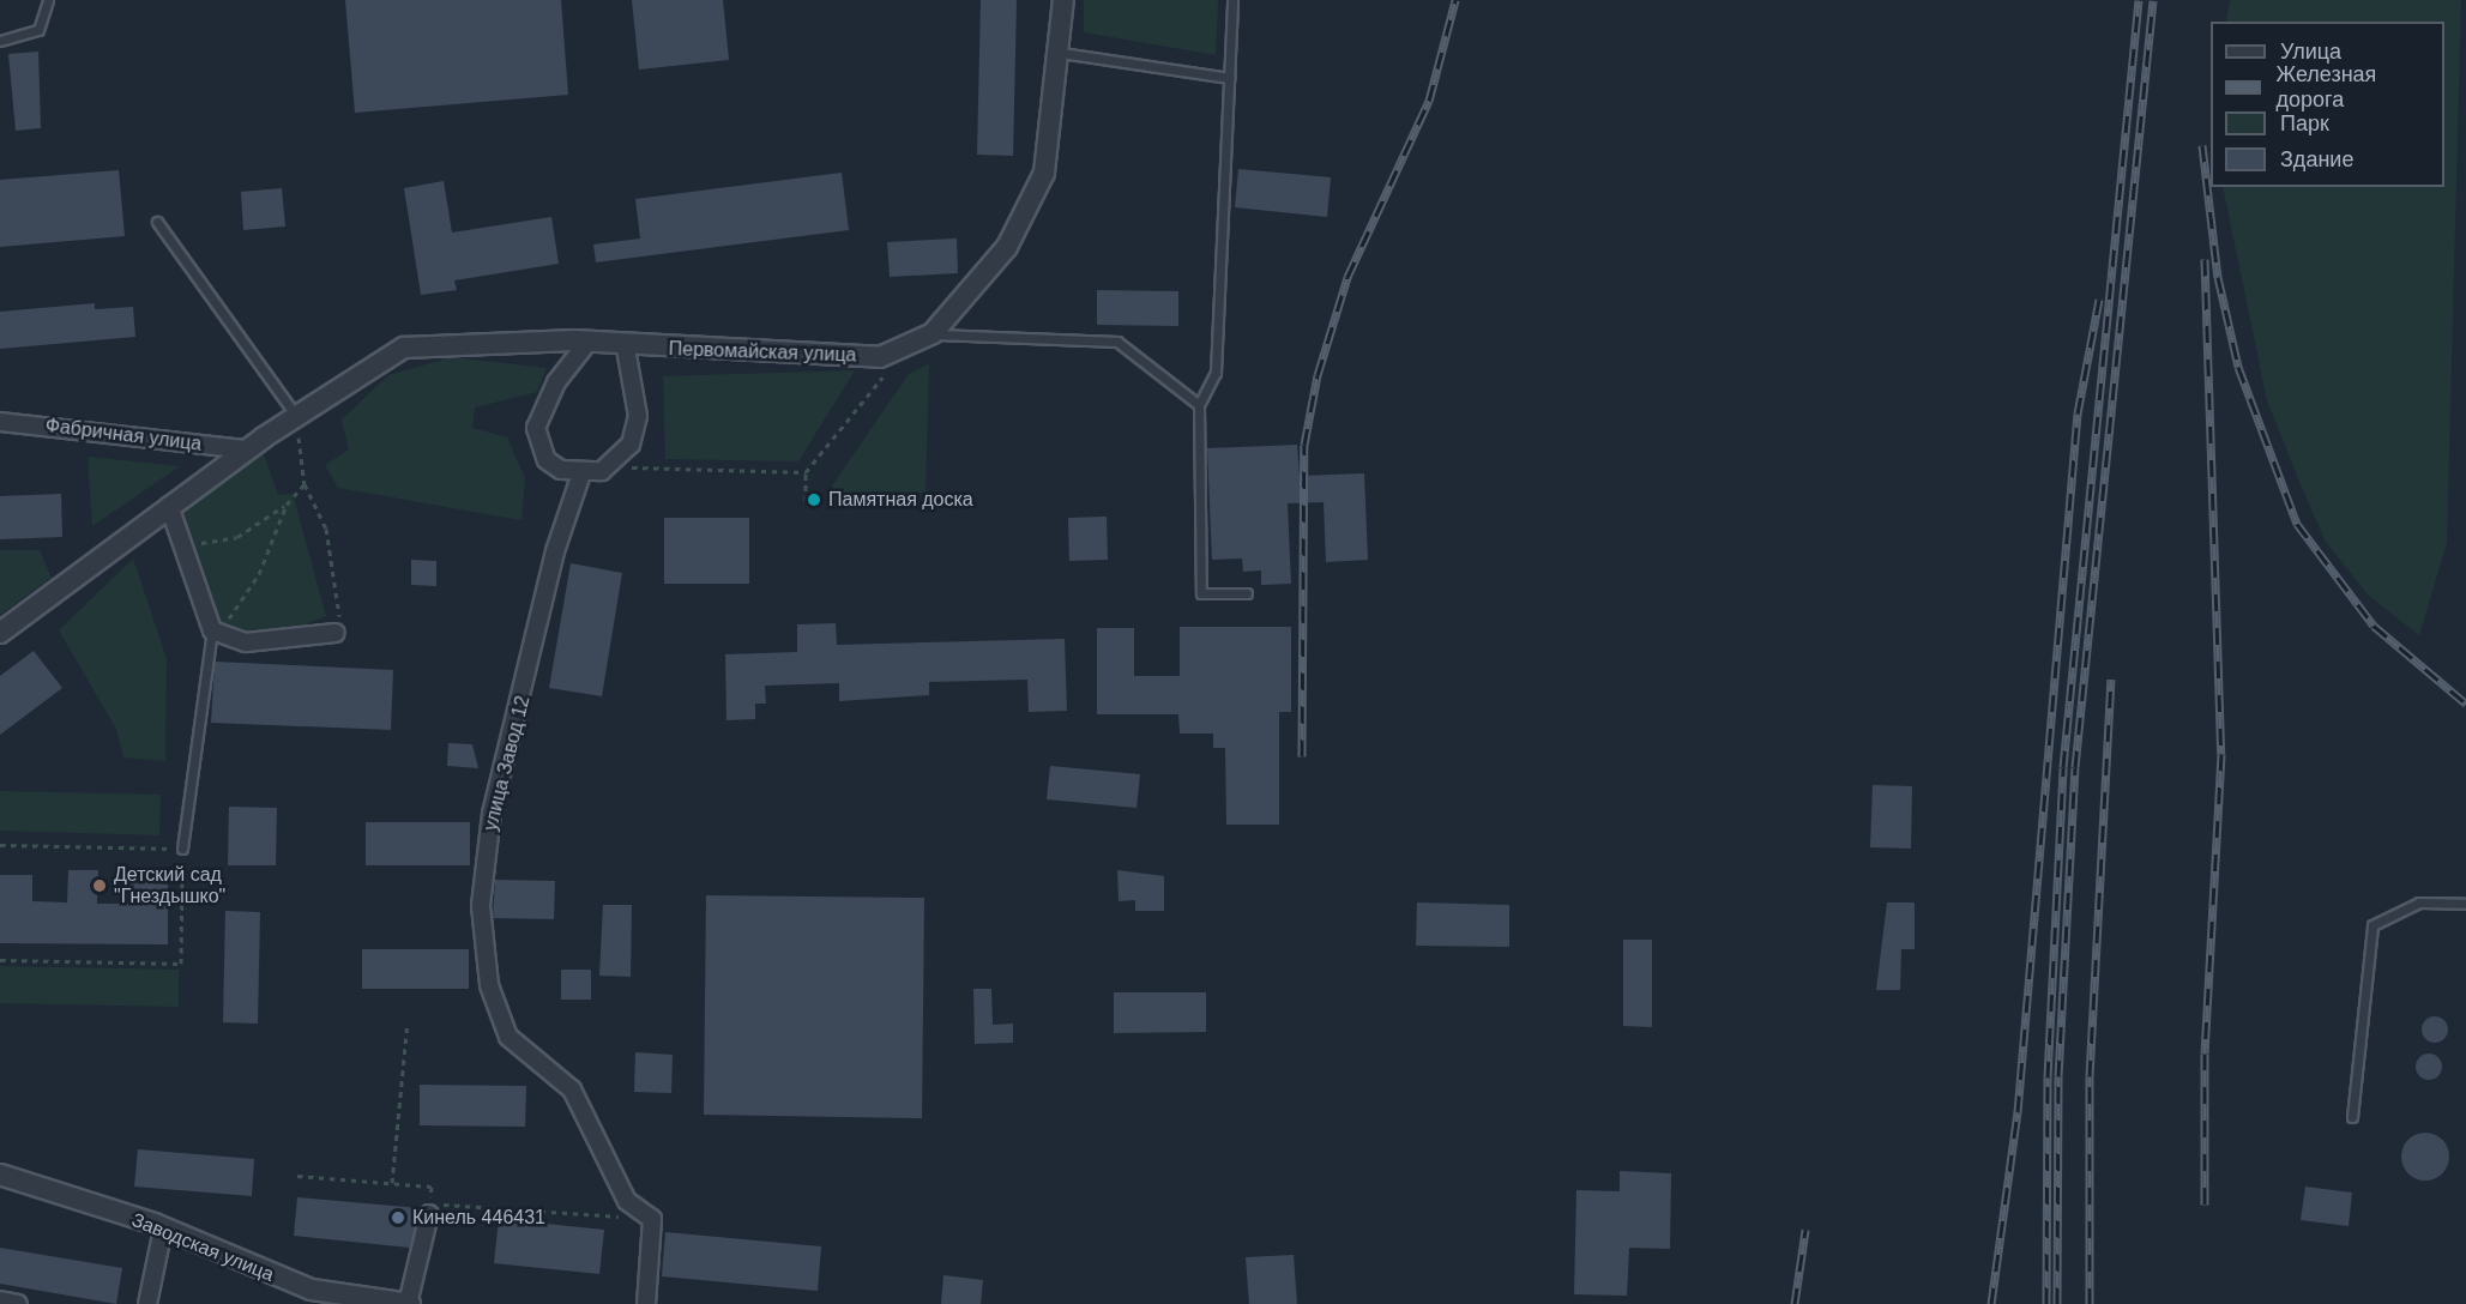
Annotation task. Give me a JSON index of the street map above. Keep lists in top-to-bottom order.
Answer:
{
  "streets": {
    "street": [
      "Первомайская улица",
      "Фабричная улица",
      "улица Завод 12",
      "Заводская улица"
    ]
  },
  "crossings": [
    ["Первомайская улица", "Фабричная улица"],
    ["Первомайская улица", "улица Завод 12"]
  ],
  "places": ["Памятная доска", "Детский сад \"Гнездышко\"", "Кинель 446431"],
  "legend": [
    "Улица",
    "Железная дорога",
    "Парк",
    "Здание"
  ]
}
